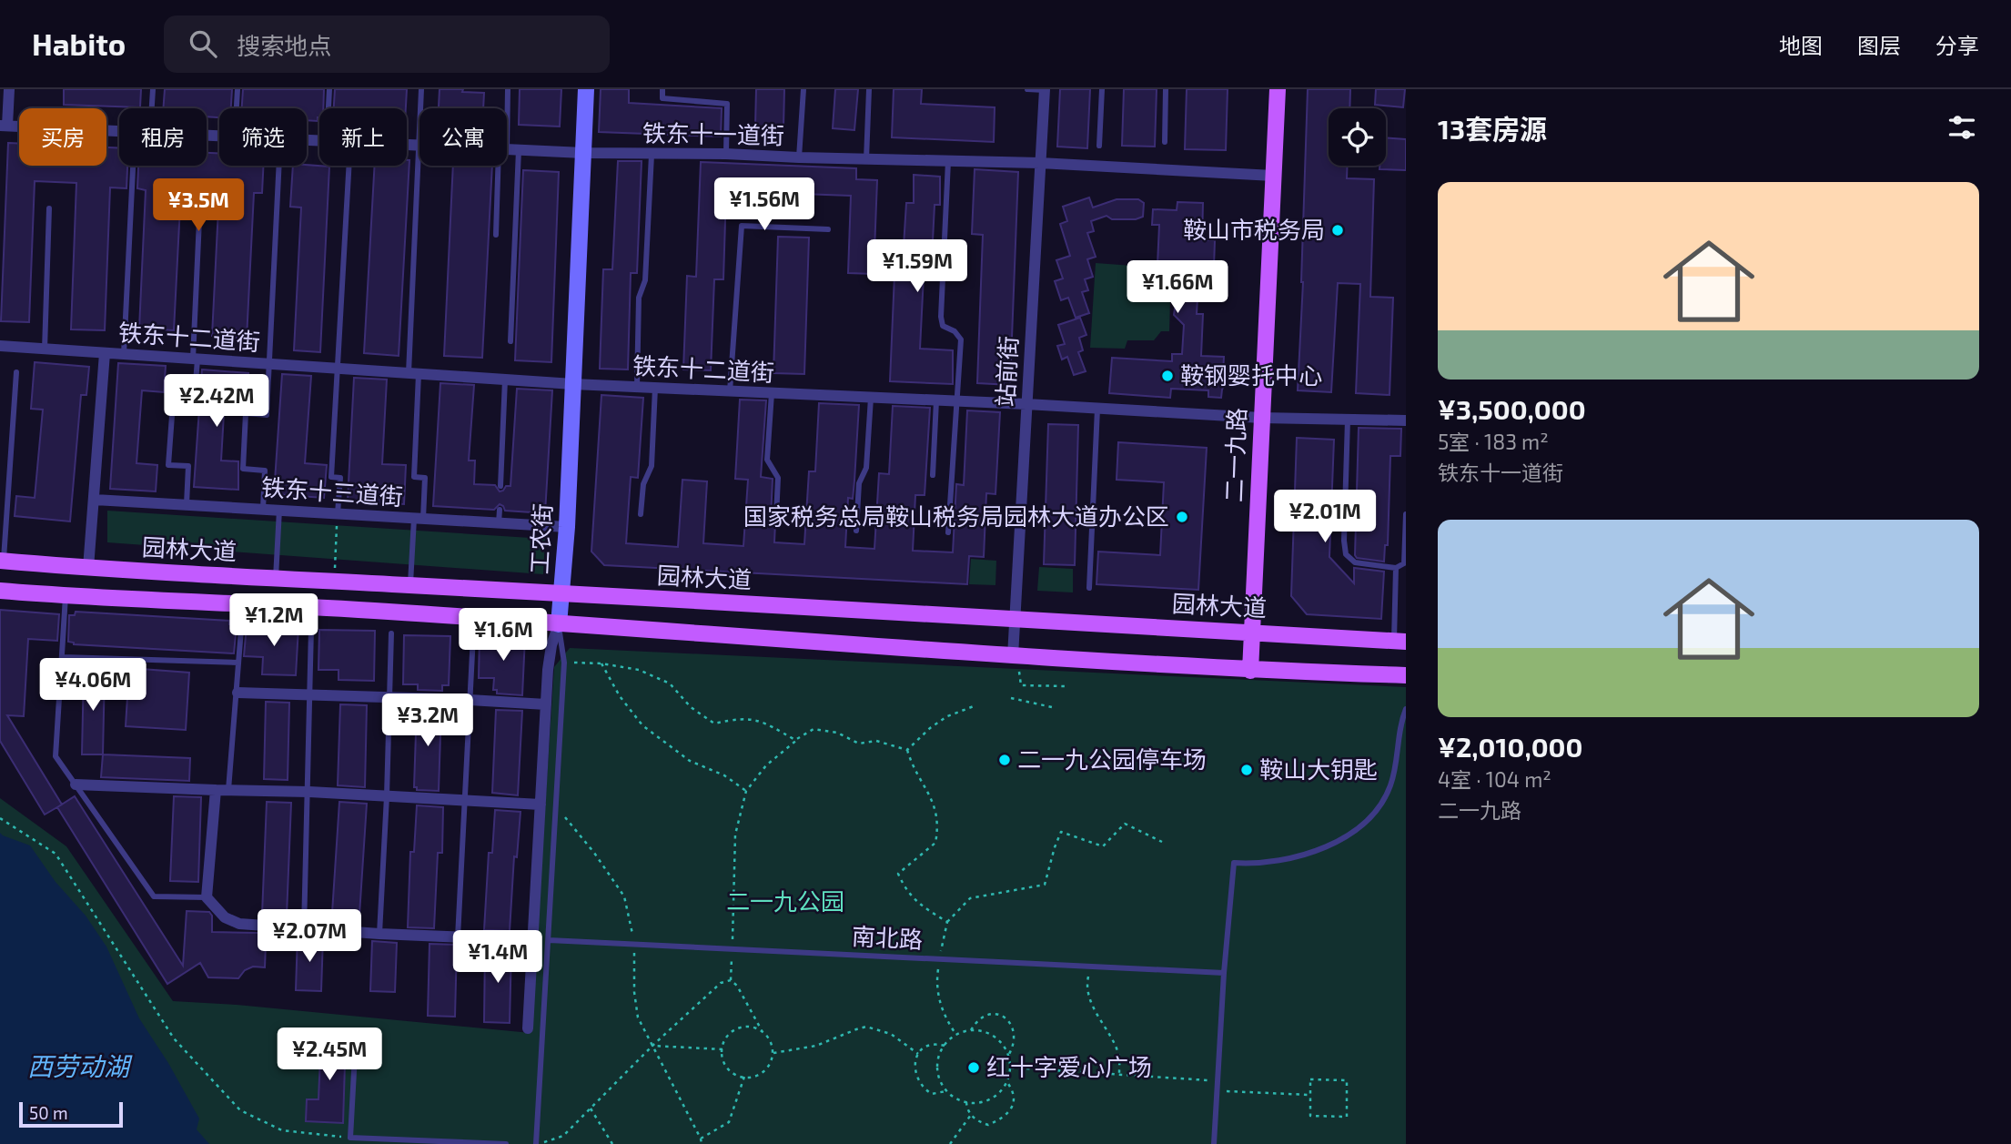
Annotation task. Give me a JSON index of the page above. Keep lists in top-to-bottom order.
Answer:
{
  "streets": {
    "main road": ["二一九路", "园林大道"],
    "street": [
      "铁东十一道街",
      "铁东十二道街",
      "站前街",
      "铁东十三道街",
      "工农街"
    ],
    "lane": ["南北路"]
  },
  "crossings": [
    ["铁东十一道街", "站前街"],
    ["铁东十一道街", "二一九路"],
    ["铁东十一道街", "工农街"],
    ["铁东十二道街", "站前街"],
    ["铁东十二道街", "二一九路"],
    ["铁东十二道街", "工农街"],
    ["站前街", "园林大道"],
    ["二一九路", "园林大道"],
    ["铁东十三道街", "工农街"],
    ["工农街", "园林大道"]
  ],
  "water": ["西劳动湖"],
  "parks": ["二一九公园"],
  "places": [
    "鞍山市税务局",
    "鞍钢婴托中心",
    "国家税务总局鞍山税务局园林大道办公区",
    "二一九公园停车场",
    "鞍山大钥匙",
    "红十字爱心广场"
  ],
  "scale_bar": "50 m",
  "page": {
    "header": "Habito",
    "search": "搜索地点",
    "nav": ["地图", "图层", "分享"],
    "heading": "13套房源",
    "chip": [
      "买房",
      "租房",
      "筛选",
      "新上",
      "公寓"
    ],
    "list": [
      {
        "name": "¥3,500,000",
        "note": "5室 · 183 m² · 铁东十一道街"
      },
      {
        "name": "¥2,010,000",
        "note": "4室 · 104 m² · 二一九路"
      }
    ],
    "price": [
      "¥1.56M",
      "¥3.5M",
      "¥1.59M",
      "¥1.66M",
      "¥2.42M",
      "¥2.01M",
      "¥1.2M",
      "¥1.6M",
      "¥4.06M",
      "¥3.2M",
      "¥2.07M",
      "¥1.4M",
      "¥2.45M"
    ],
    "scale": "50 m"
  }
}
